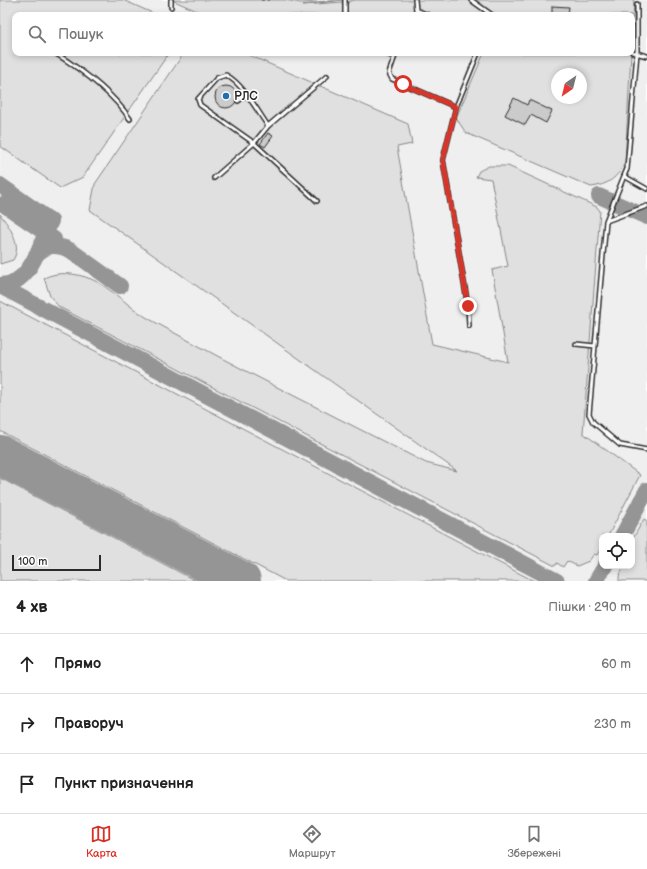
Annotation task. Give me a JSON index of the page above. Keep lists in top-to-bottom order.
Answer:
{
  "places": ["РЛС"],
  "scale_bar": "100 m",
  "north": "bottom left",
  "page": {
    "search": "Пошук",
    "scale": "100 m",
    "heading": ["4 хв", "Пішки · 290 m"],
    "list": [
      ["Прямо", "60 m"],
      ["Праворуч", "230 m"],
      "Пункт призначення"
    ],
    "nav": ["Карта", "Маршрут", "Збережені"]
  }
}
